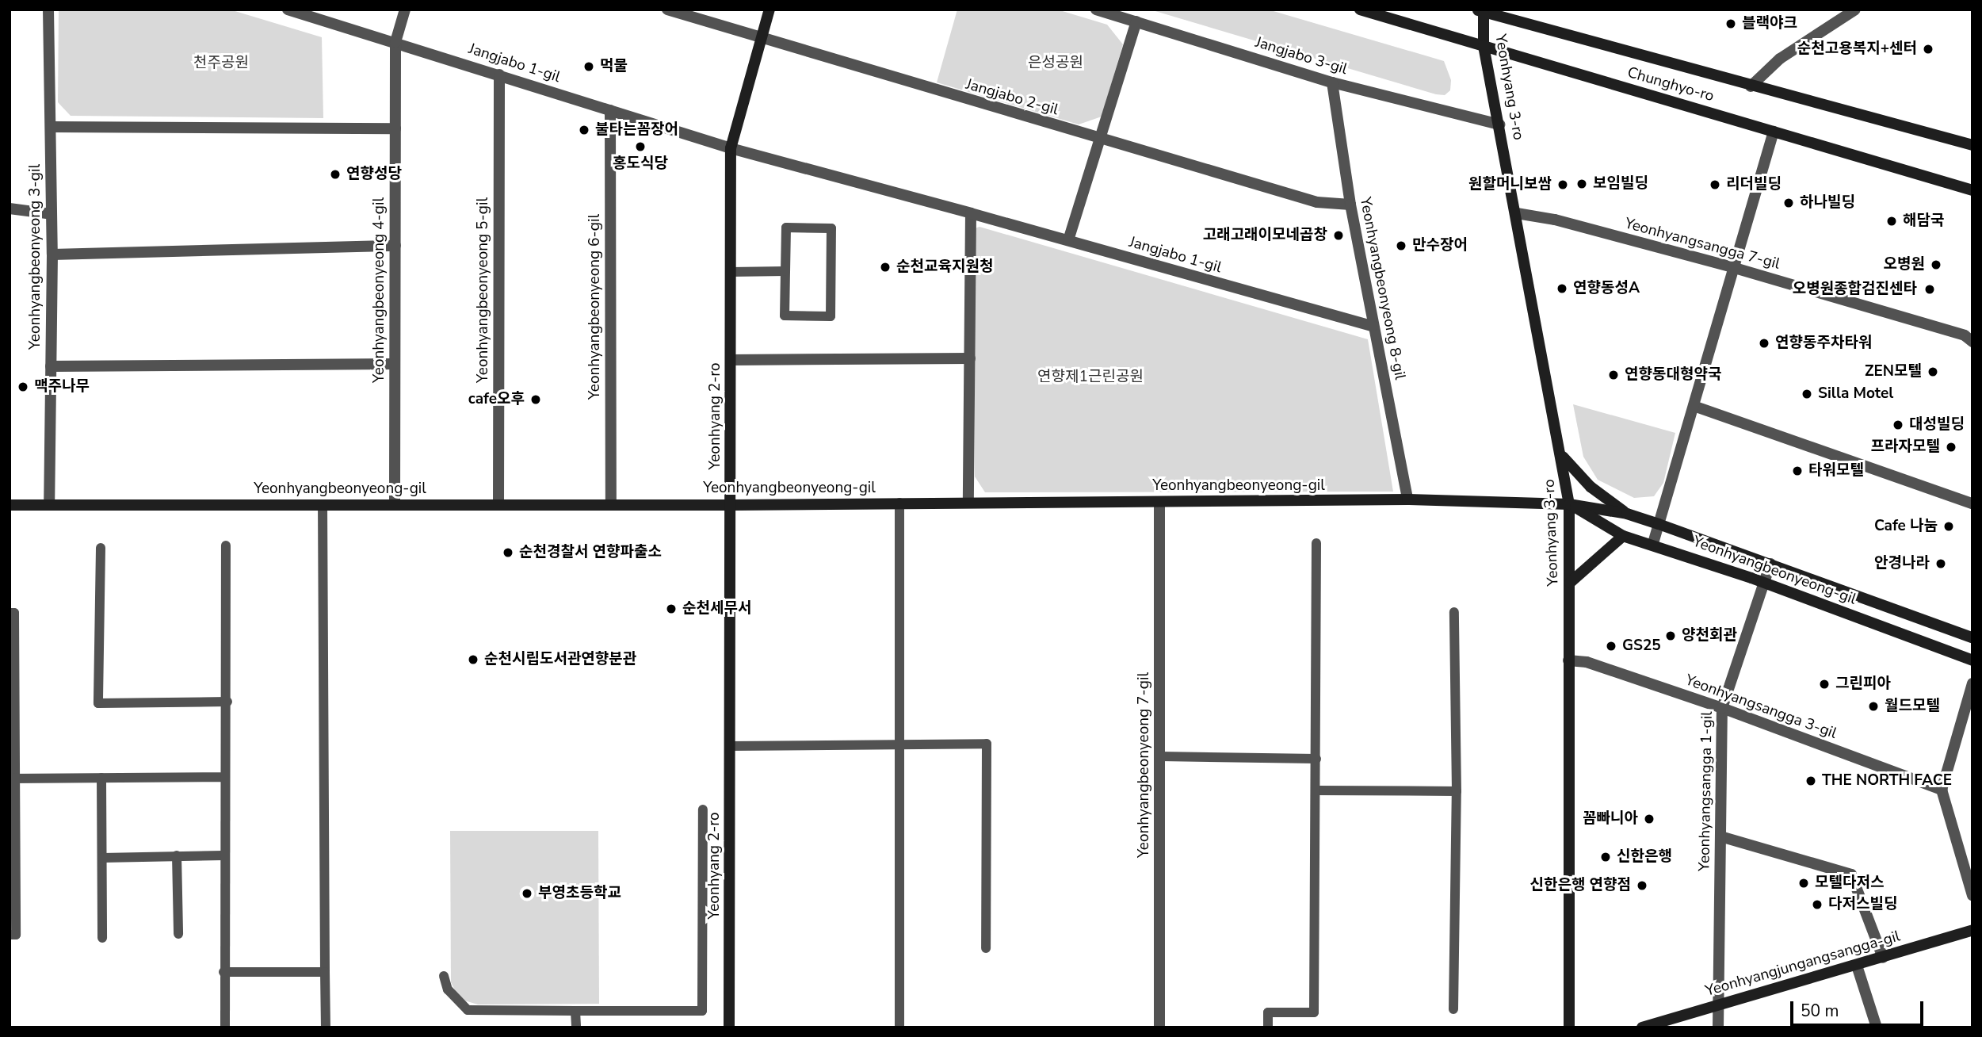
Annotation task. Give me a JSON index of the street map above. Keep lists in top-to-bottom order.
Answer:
{
  "streets": {
    "street": [
      "Jangjabo 3-gil",
      "Jangjabo 1-gil",
      "Chunghyo-ro",
      "Yeonhyang 3-ro",
      "Jangjabo 2-gil",
      "Yeonhyangsangga 7-gil",
      "Yeonhyangbeonyeong 3-gil",
      "Yeonhyangbeonyeong 8-gil",
      "Yeonhyangbeonyeong 4-gil",
      "Yeonhyangbeonyeong 5-gil",
      "Yeonhyangbeonyeong 6-gil",
      "Yeonhyang 2-ro",
      "Yeonhyangbeonyeong-gil",
      "Yeonhyangsangga 3-gil",
      "Yeonhyangbeonyeong 7-gil",
      "Yeonhyangsangga 1-gil",
      "Yeonhyangjungangsangga-gil"
    ]
  },
  "crossings": [
    ["Jangjabo 3-gil", "Yeonhyang 3-ro"],
    ["Jangjabo 3-gil", "Yeonhyangbeonyeong 8-gil"],
    ["Jangjabo 1-gil", "Yeonhyangbeonyeong 8-gil"],
    ["Jangjabo 1-gil", "Yeonhyangbeonyeong 4-gil"],
    ["Jangjabo 1-gil", "Yeonhyangbeonyeong 5-gil"],
    ["Jangjabo 1-gil", "Yeonhyangbeonyeong 6-gil"],
    ["Jangjabo 1-gil", "Yeonhyang 2-ro"],
    ["Chunghyo-ro", "Yeonhyang 3-ro"],
    ["Yeonhyang 3-ro", "Yeonhyangsangga 7-gil"],
    ["Yeonhyang 3-ro", "Yeonhyangbeonyeong-gil"],
    ["Yeonhyang 3-ro", "Yeonhyangsangga 3-gil"],
    ["Jangjabo 2-gil", "Yeonhyangbeonyeong 8-gil"],
    ["Jangjabo 2-gil", "Yeonhyang 2-ro"],
    ["Yeonhyangbeonyeong 3-gil", "Yeonhyangbeonyeong-gil"],
    ["Yeonhyangbeonyeong 8-gil", "Yeonhyangbeonyeong-gil"],
    ["Yeonhyangbeonyeong 4-gil", "Yeonhyangbeonyeong-gil"],
    ["Yeonhyangbeonyeong 5-gil", "Yeonhyangbeonyeong-gil"],
    ["Yeonhyangbeonyeong 6-gil", "Yeonhyangbeonyeong-gil"],
    ["Yeonhyang 2-ro", "Yeonhyangbeonyeong-gil"],
    ["Yeonhyangbeonyeong-gil", "Yeonhyangbeonyeong 7-gil"],
    ["Yeonhyangbeonyeong-gil", "Yeonhyangsangga 1-gil"],
    ["Yeonhyangsangga 3-gil", "Yeonhyangsangga 1-gil"],
    ["Yeonhyangsangga 1-gil", "Yeonhyangjungangsangga-gil"]
  ],
  "parks": ["천주공원", "은성공원", "연향제1근린공원"],
  "places": [
    "블랙야크",
    "순천고용복지+센터",
    "먹물",
    "불타는꼼장어",
    "홍도식당",
    "연향성당",
    "보임빌딩",
    "원할머니보쌈",
    "리더빌딩",
    "하나빌딩",
    "해담국",
    "고래고래이모네곱창",
    "만수장어",
    "오병원",
    "순천교육지원청",
    "연향동성A",
    "오병원종합검진센타",
    "연향동주차타워",
    "ZEN모텔",
    "연향동대형약국",
    "맥주나무",
    "Silla Motel",
    "cafe오후",
    "대성빌딩",
    "프라자모텔",
    "타워모텔",
    "Cafe 나눔",
    "순천경찰서 연향파출소",
    "안경나라",
    "순천세무서",
    "양천회관",
    "GS25",
    "순천시립도서관연향분관",
    "그린피아",
    "월드모텔",
    "THE NORTH FACE",
    "꼼빠니아",
    "신한은행",
    "모텔다저스",
    "신한은행 연향점",
    "부영초등학교",
    "다저스빌딩"
  ],
  "scale_bar": "50 m"
}
